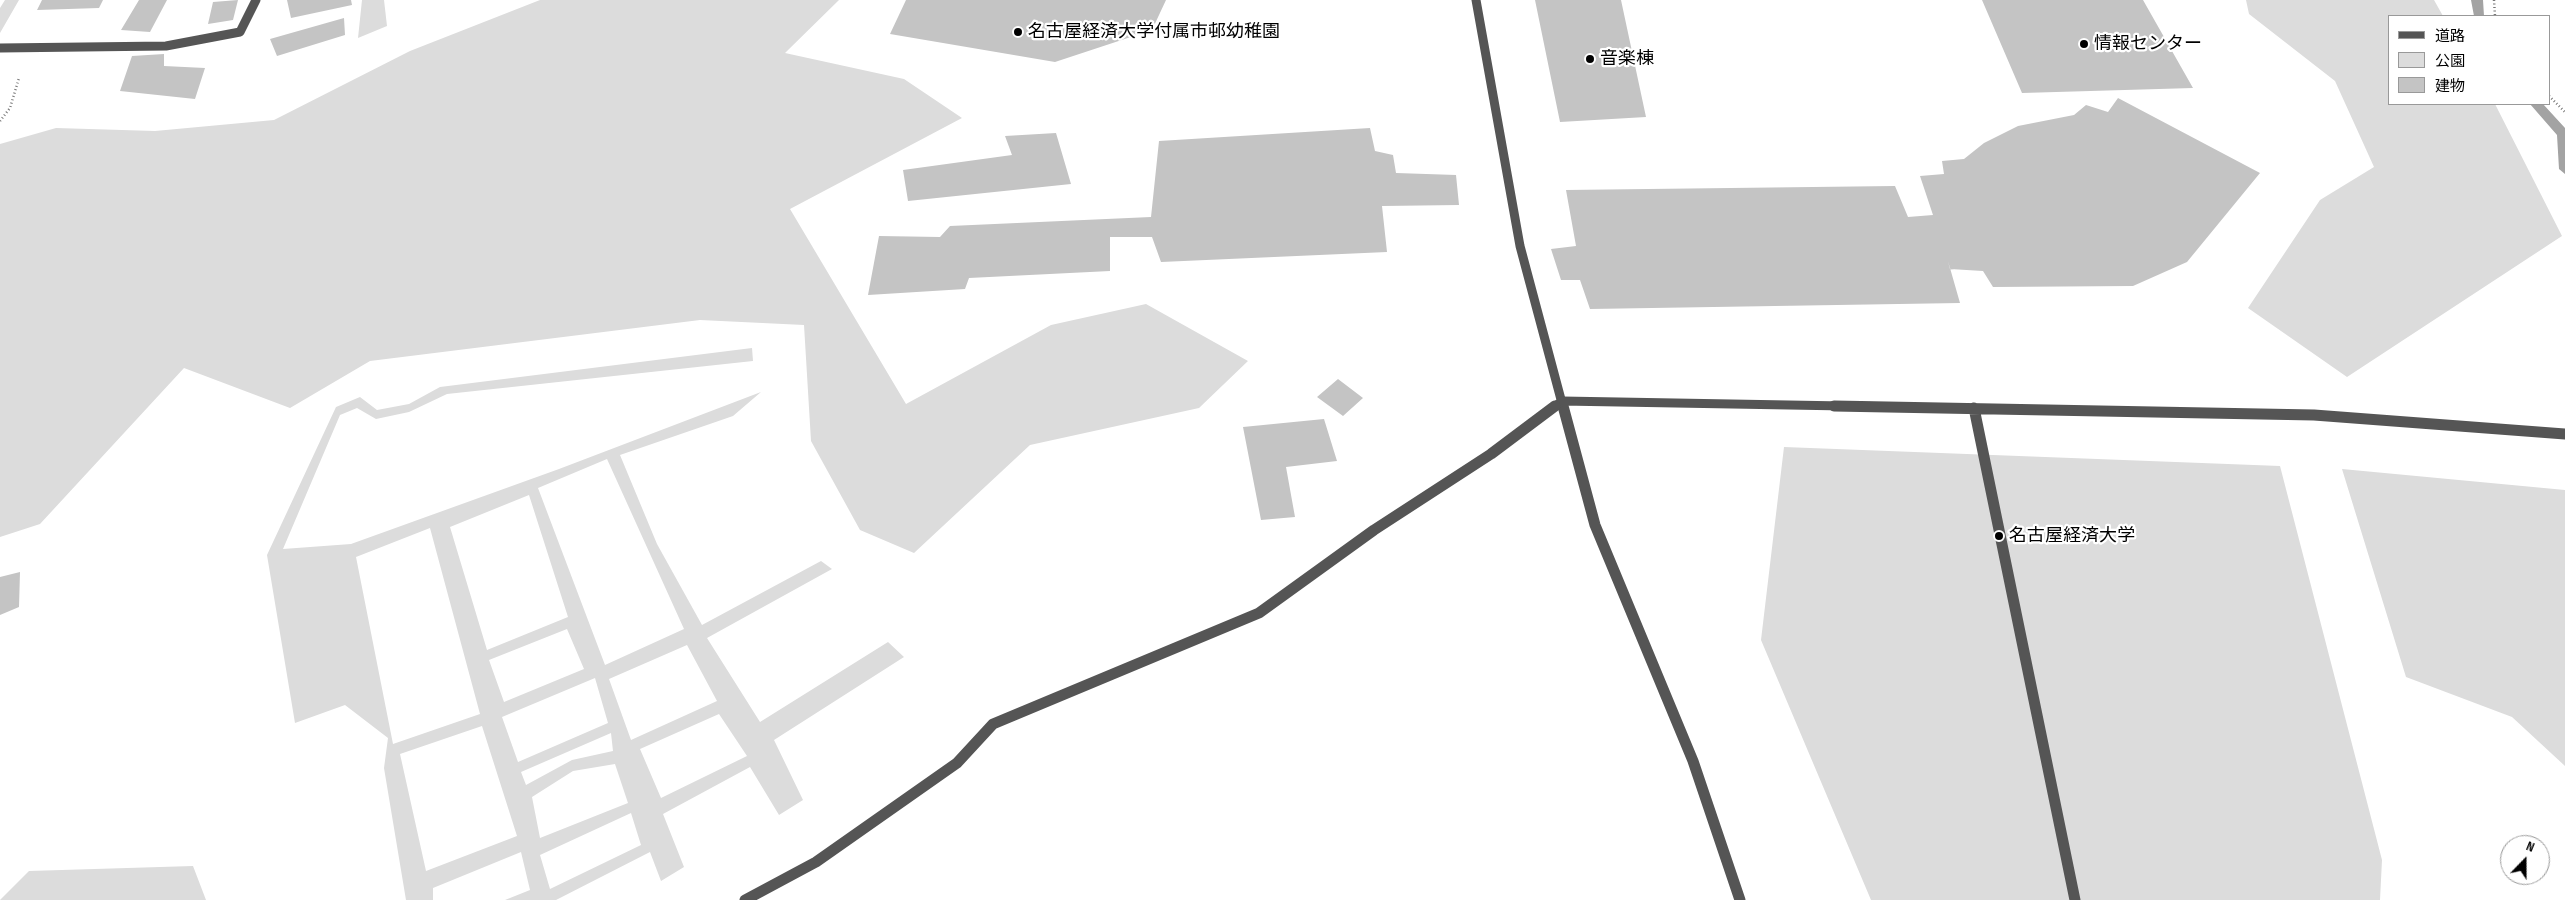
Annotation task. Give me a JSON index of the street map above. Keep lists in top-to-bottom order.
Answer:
{
  "places": [
    "名古屋経済大学付属市邨幼稚園",
    "情報センター",
    "音楽棟",
    "名古屋経済大学"
  ],
  "legend": ["道路", "公園", "建物"],
  "north": "top"
}
